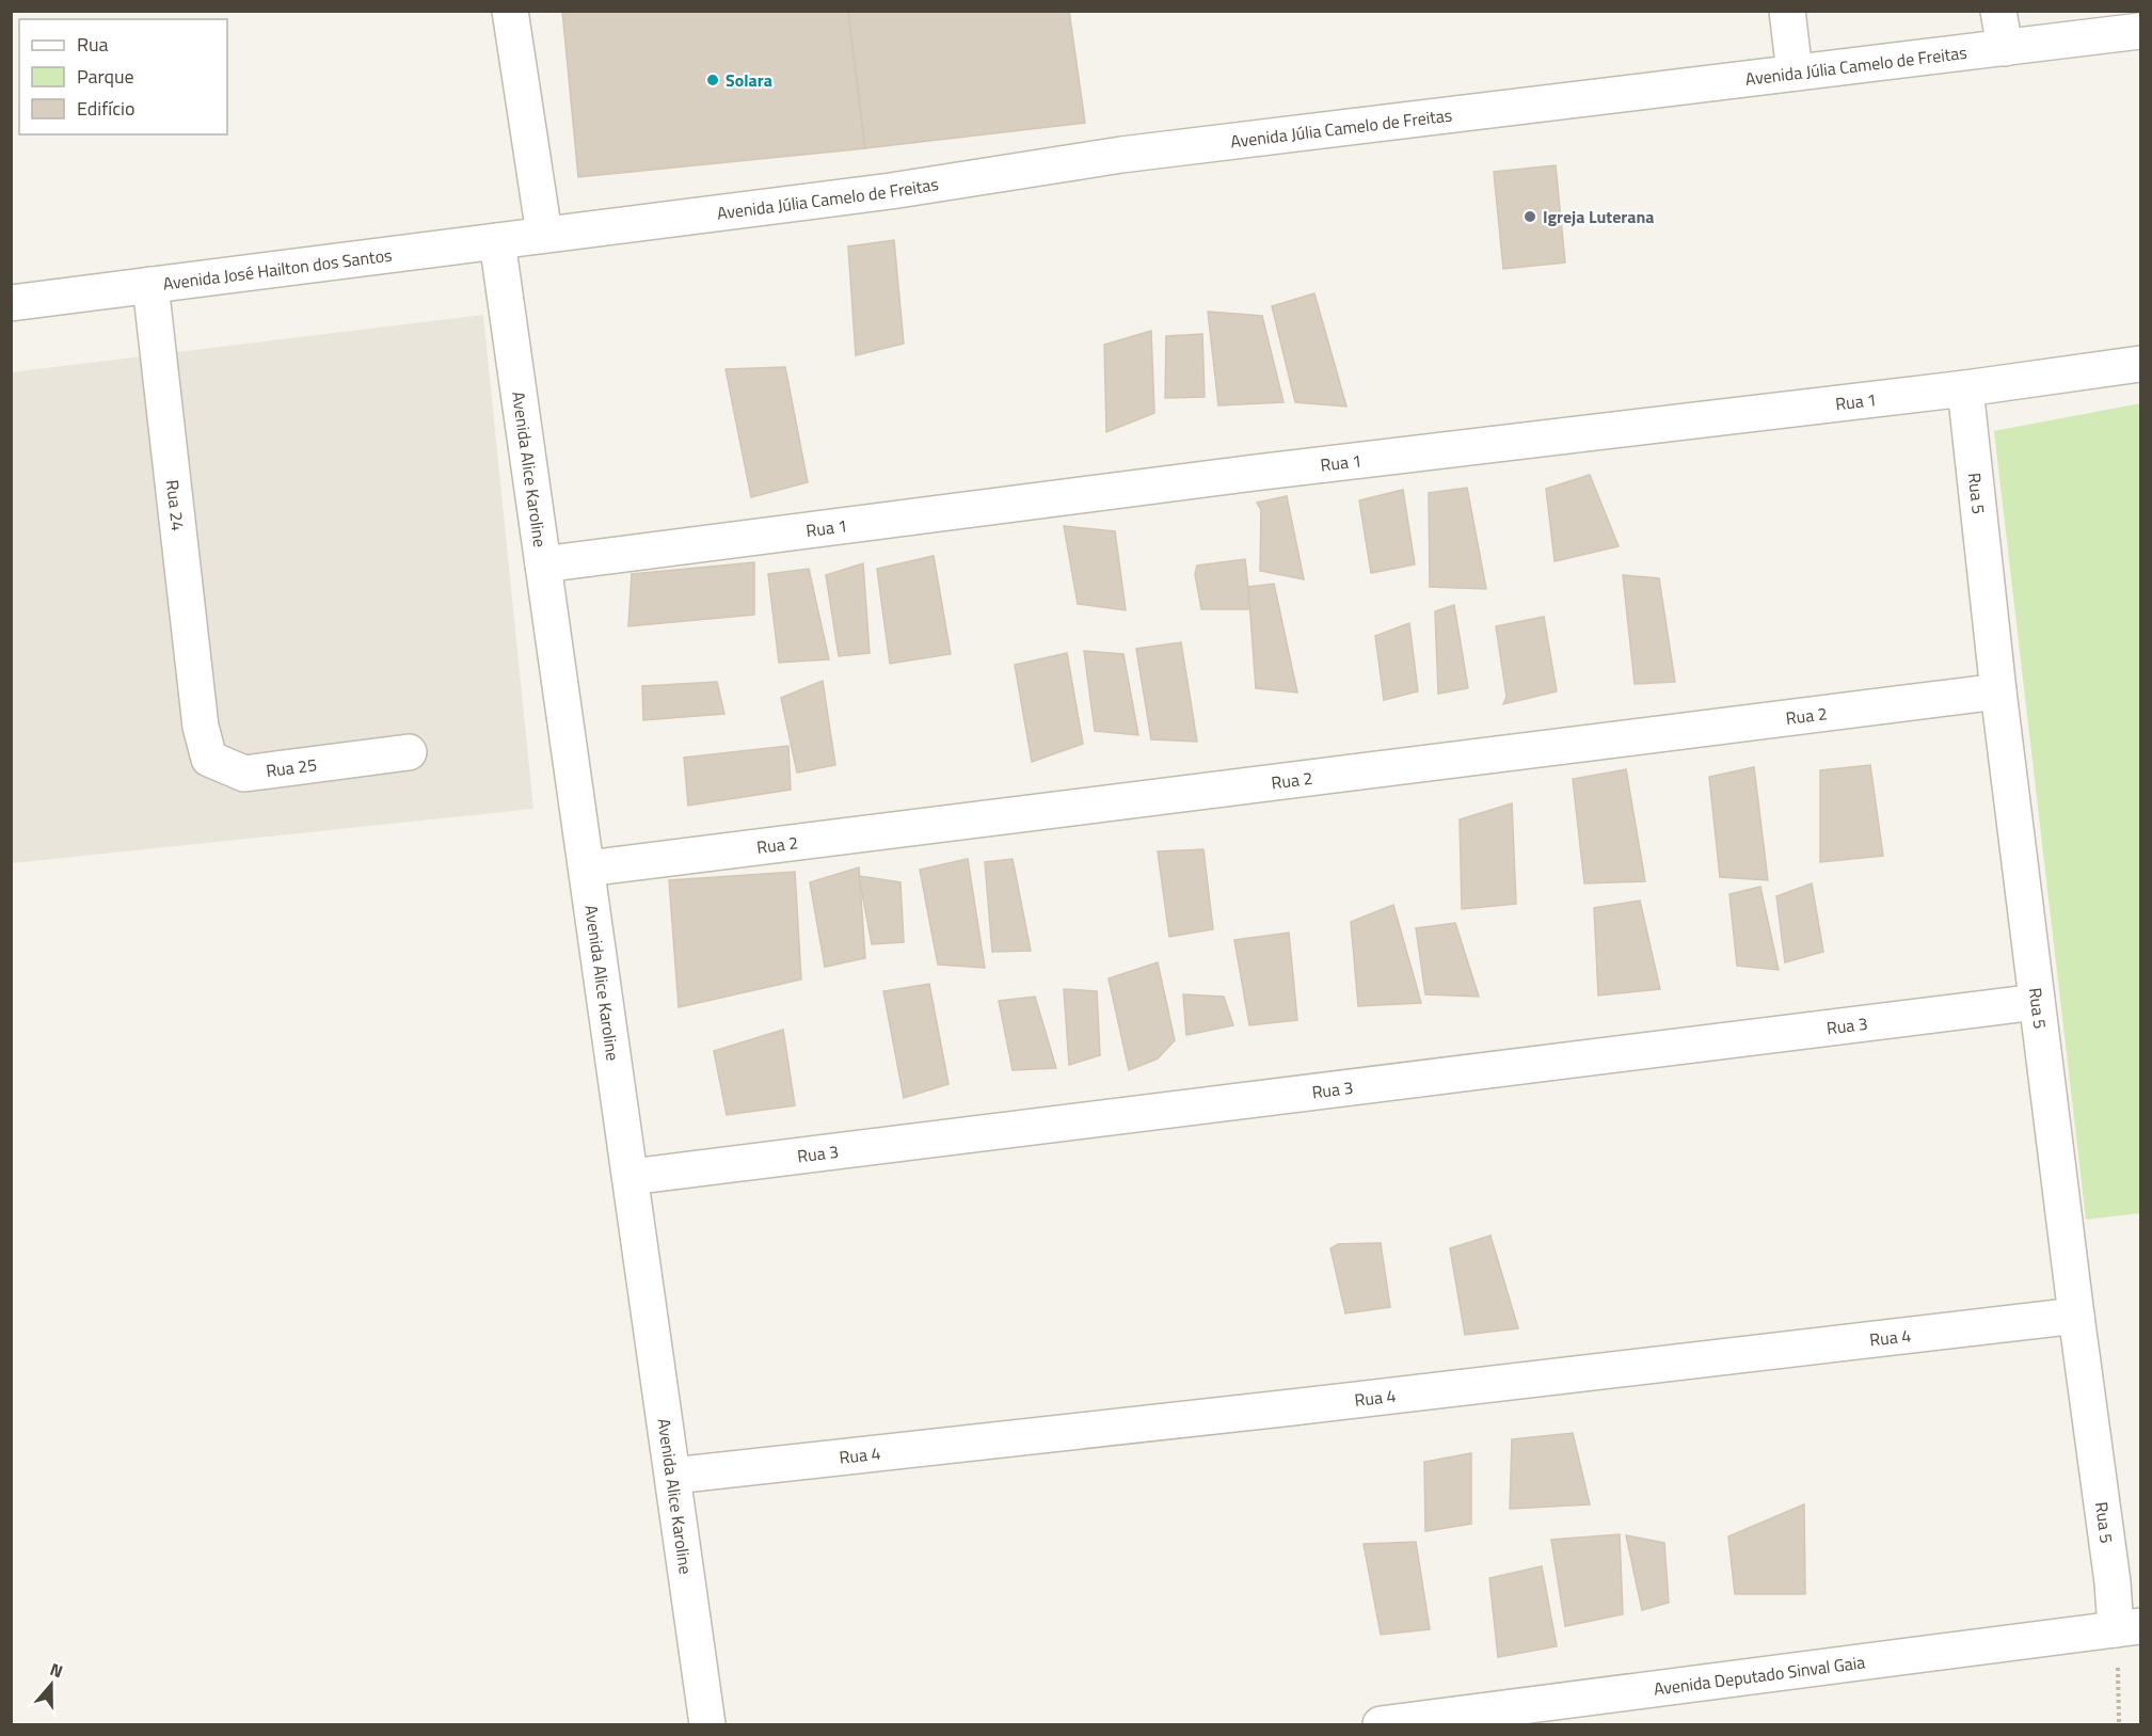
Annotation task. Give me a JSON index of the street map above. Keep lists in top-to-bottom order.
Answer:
{
  "streets": {
    "street": [
      "Avenida Júlia Camelo de Freitas",
      "Avenida José Hailton dos Santos",
      "Rua 1",
      "Avenida Alice Karoline",
      "Rua 5",
      "Rua 24",
      "Rua 2",
      "Rua 25",
      "Rua 3",
      "Rua 4",
      "Avenida Deputado Sinval Gaia"
    ]
  },
  "crossings": [
    ["Avenida Júlia Camelo de Freitas", "Avenida José Hailton dos Santos"],
    ["Avenida José Hailton dos Santos", "Avenida Alice Karoline"],
    ["Avenida José Hailton dos Santos", "Rua 24"],
    ["Rua 1", "Avenida Alice Karoline"],
    ["Rua 1", "Rua 5"],
    ["Avenida Alice Karoline", "Rua 2"],
    ["Avenida Alice Karoline", "Rua 3"],
    ["Avenida Alice Karoline", "Rua 4"],
    ["Rua 5", "Rua 2"],
    ["Rua 5", "Rua 3"],
    ["Rua 5", "Rua 4"],
    ["Rua 5", "Avenida Deputado Sinval Gaia"],
    ["Rua 24", "Rua 25"]
  ],
  "places": ["Solara", "Igreja Luterana"],
  "legend": ["Rua", "Parque", "Edifício"],
  "north": "top"
}
